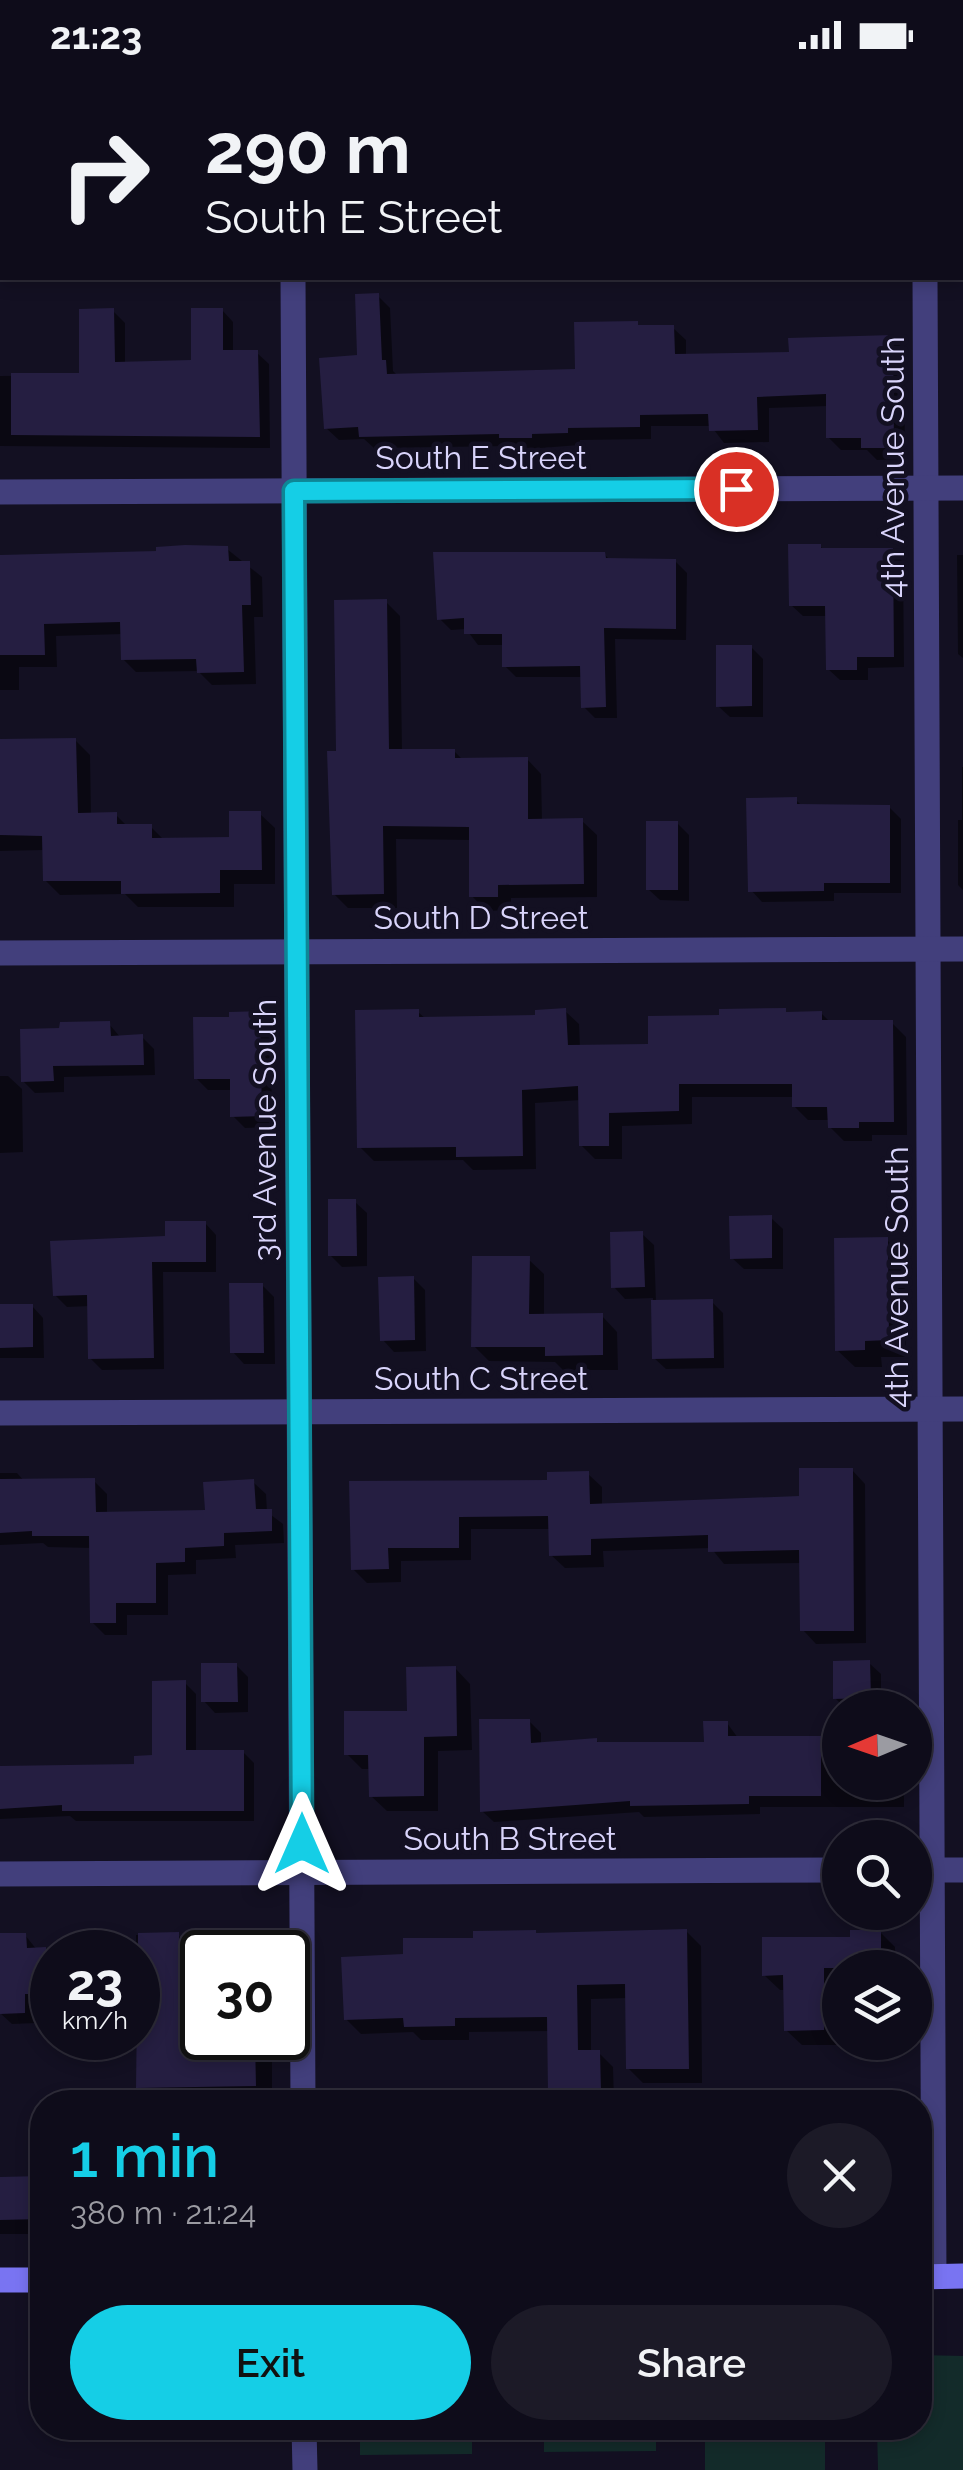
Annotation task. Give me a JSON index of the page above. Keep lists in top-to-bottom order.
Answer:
{
  "streets": {
    "street": [
      "South E Street",
      "4th Avenue South",
      "South D Street",
      "3rd Avenue South",
      "South C Street",
      "South B Street"
    ]
  },
  "crossings": [
    ["South E Street", "4th Avenue South"],
    ["South E Street", "3rd Avenue South"],
    ["4th Avenue South", "South D Street"],
    ["4th Avenue South", "South C Street"],
    ["South D Street", "3rd Avenue South"],
    ["3rd Avenue South", "South C Street"],
    ["3rd Avenue South", "South B Street"]
  ],
  "north": "left",
  "page": {
    "status": "21:23",
    "turn": ["290 m", "South E Street"],
    "speed": "23 km/h",
    "limit": "30",
    "heading": ["1 min", "380 m · 21:24"],
    "buttons": ["Exit", "Share"]
  }
}
